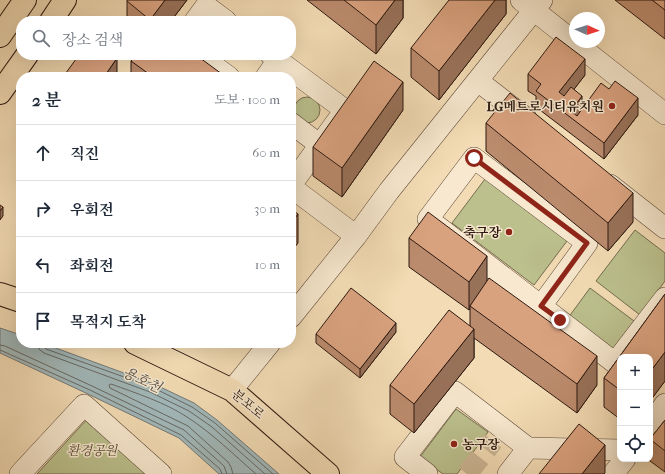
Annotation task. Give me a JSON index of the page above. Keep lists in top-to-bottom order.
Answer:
{
  "streets": {
    "main road": ["분포로"]
  },
  "water": ["용호천"],
  "parks": ["환경공원"],
  "places": ["LG메트로시티유치원", "축구장", "농구장"],
  "north": "right",
  "page": {
    "search": "장소 검색",
    "heading": ["2 분", "도보 · 100 m"],
    "list": [
      ["직진", "60 m"],
      ["우회전", "30 m"],
      ["좌회전", "10 m"],
      "목적지 도착"
    ],
    "map_buttons": ["+", "−"]
  }
}
